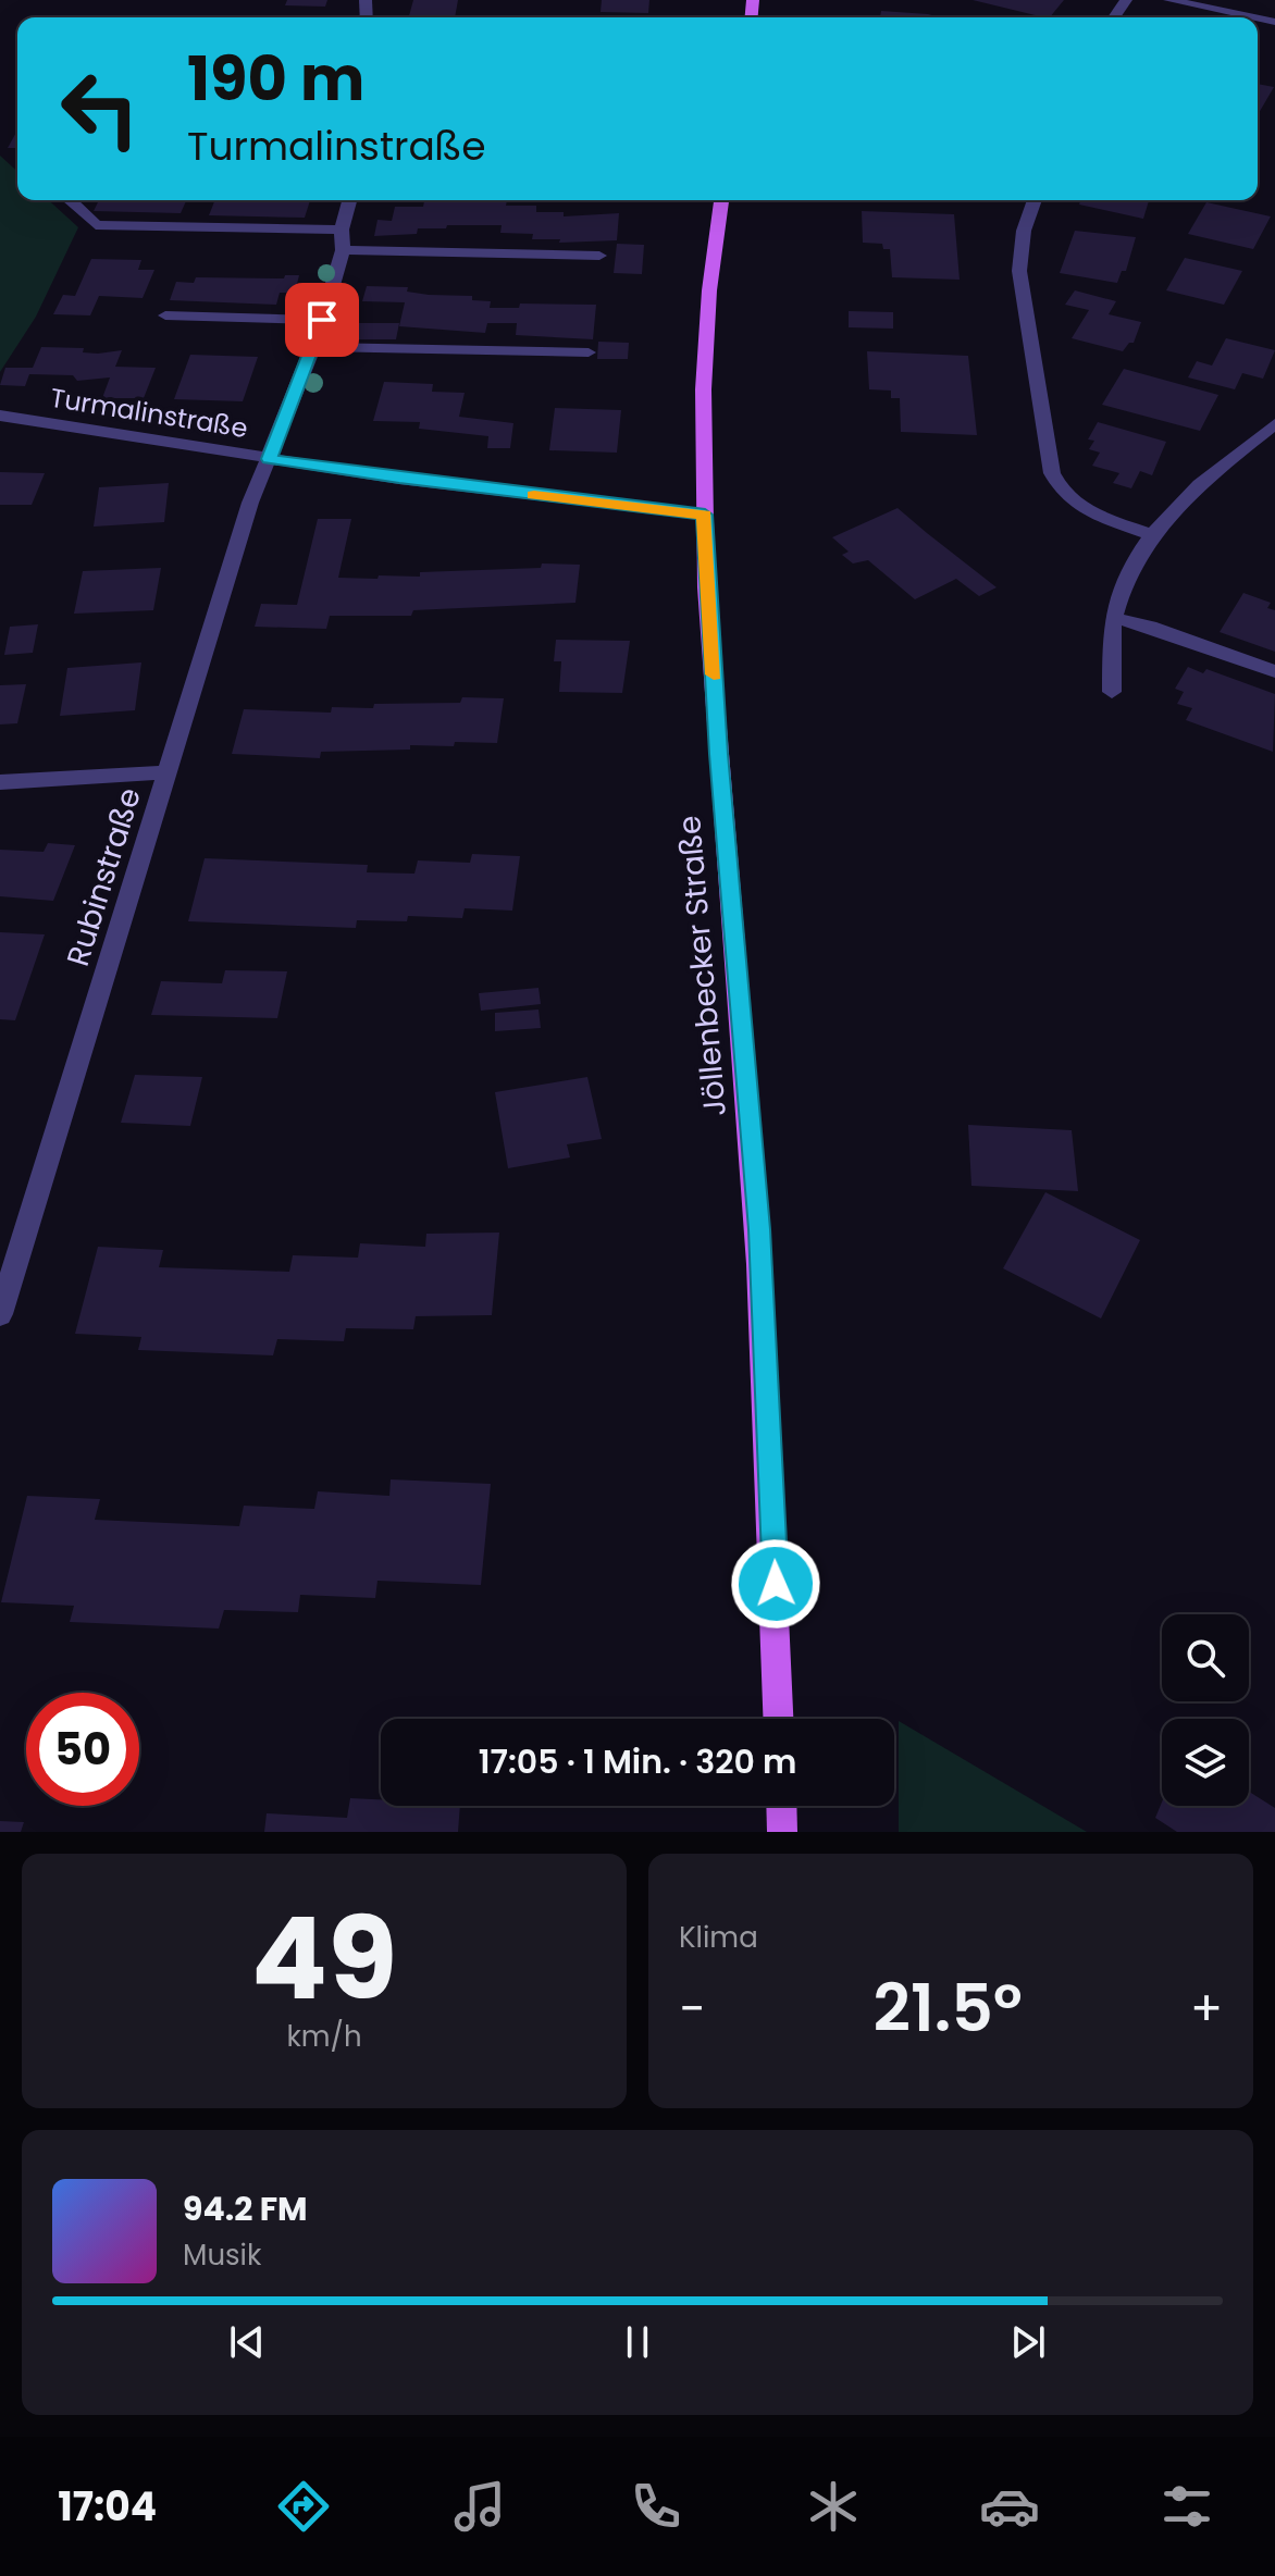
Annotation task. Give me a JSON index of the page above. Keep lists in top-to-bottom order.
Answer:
{
  "streets": {
    "main road": ["Jöllenbecker Straße"],
    "street": ["Turmalinstraße", "Rubinstraße"]
  },
  "crossings": [
    ["Turmalinstraße", "Rubinstraße"],
    ["Turmalinstraße", "Jöllenbecker Straße"]
  ],
  "page": {
    "turn": ["190 m", "Turmalinstraße"],
    "limit": "50",
    "trip": "17:05 · 1 Min. · 320 m",
    "tile": [
      ["49", "km/h"],
      "Klima"
    ],
    "heat": ["−", "21.5°", "+"],
    "song": ["94.2 FM", "Musik"],
    "tabs": "17:04"
  }
}
